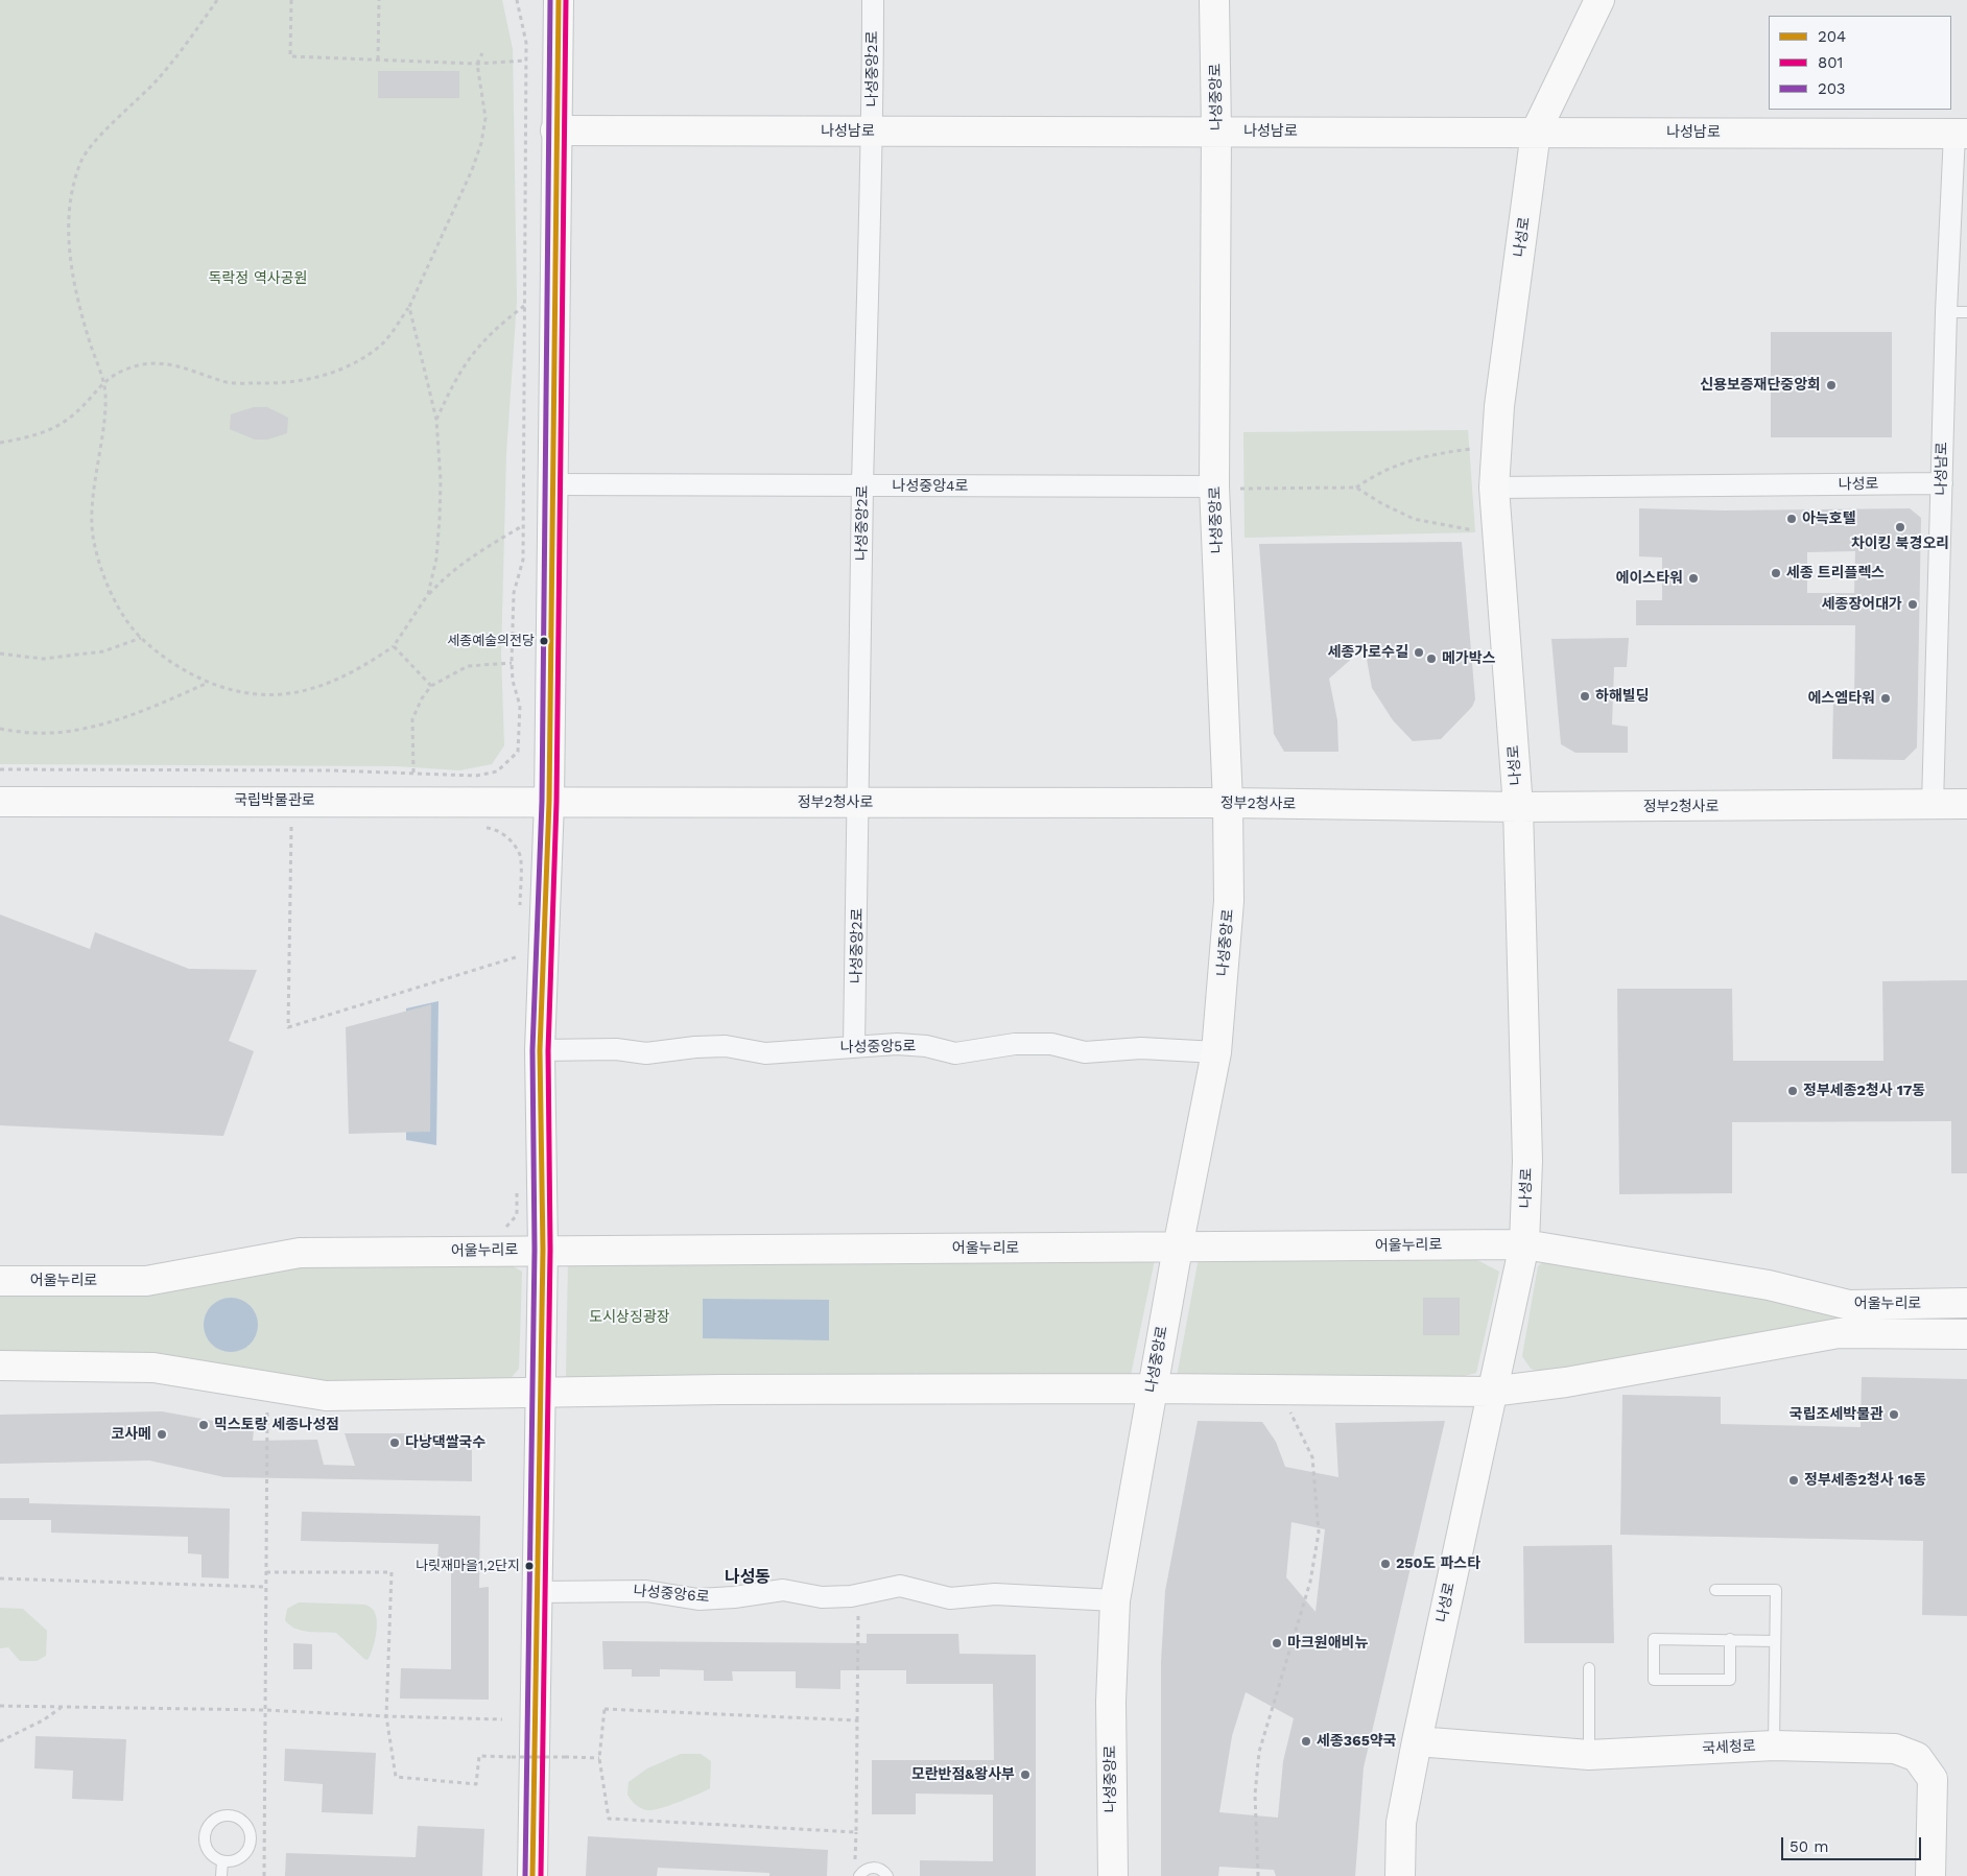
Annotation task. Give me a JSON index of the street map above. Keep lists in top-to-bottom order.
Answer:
{
  "streets": {
    "street": [
      "나성중앙2로",
      "나성중앙로",
      "나성남로",
      "나성로",
      "나성중앙4로",
      "국립박물관로",
      "정부2청사로",
      "나성중앙5로",
      "어울누리로",
      "나성중앙6로",
      "국세청로"
    ]
  },
  "crossings": [
    ["나성중앙2로", "나성남로"],
    ["나성중앙2로", "나성중앙4로"],
    ["나성중앙2로", "정부2청사로"],
    ["나성중앙2로", "나성중앙5로"],
    ["나성중앙로", "나성남로"],
    ["나성중앙로", "나성중앙4로"],
    ["나성중앙로", "정부2청사로"],
    ["나성중앙로", "나성중앙5로"],
    ["나성중앙로", "어울누리로"],
    ["나성중앙로", "나성중앙6로"],
    ["나성남로", "나성로"],
    ["나성남로", "정부2청사로"],
    ["나성로", "정부2청사로"],
    ["나성로", "어울누리로"],
    ["나성로", "국세청로"],
    ["국립박물관로", "정부2청사로"]
  ],
  "districts": ["나성동"],
  "parks": ["독락정 역사공원", "도시상징광장"],
  "places": [
    "신용보증재단중앙회",
    "아늑호텔",
    "차이킹 북경오리",
    "세종 트리플렉스",
    "에이스타워",
    "세종장어대가",
    "세종예술의전당",
    "세종가로수길",
    "메가박스",
    "하해빌딩",
    "에스엠타워",
    "정부세종2청사 17동",
    "국립조세박물관",
    "믹스토랑 세종나성점",
    "코사메",
    "다낭댁쌀국수",
    "정부세종2청사 16동",
    "250도 파스타",
    "나릿재마을1,2단지",
    "마크원애비뉴",
    "세종365약국",
    "모란반점&왕사부"
  ],
  "lines": ["transit line 204", "transit line 801", "transit line 203"],
  "legend": ["204", "801", "203"],
  "scale_bar": "50 m"
}
